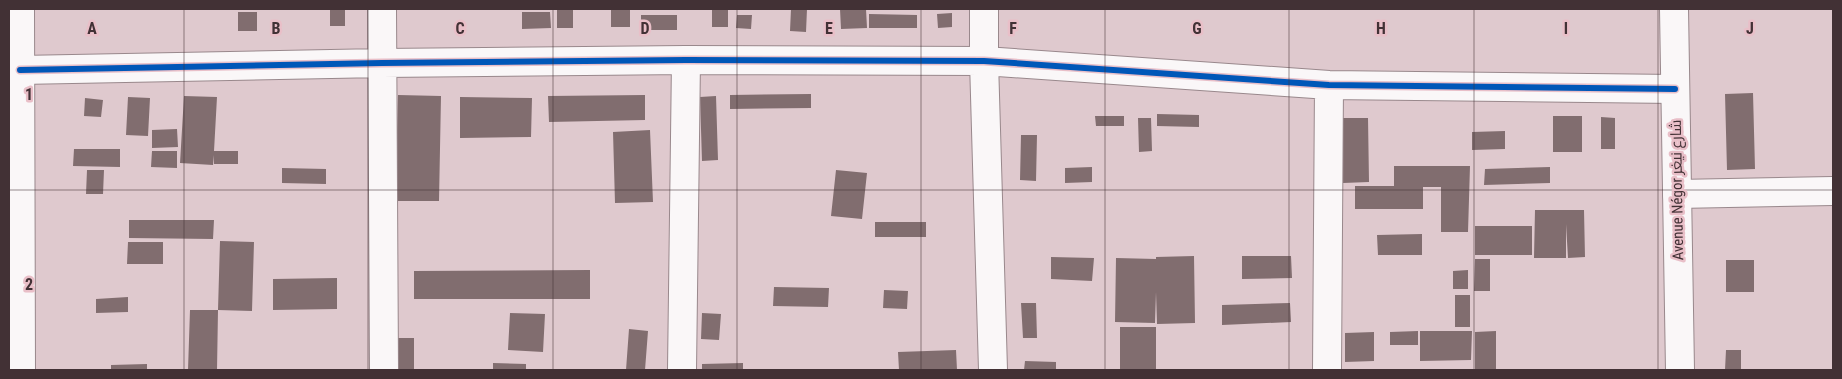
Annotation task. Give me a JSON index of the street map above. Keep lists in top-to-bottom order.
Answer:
{
  "streets": {
    "street": ["Avenue Négor شارع نيغر"]
  },
  "grid": {
    "columns": [
      "A",
      "B",
      "C",
      "D",
      "E",
      "F",
      "G",
      "H",
      "I",
      "J"
    ],
    "rows": ["1", "2"]
  }
}
